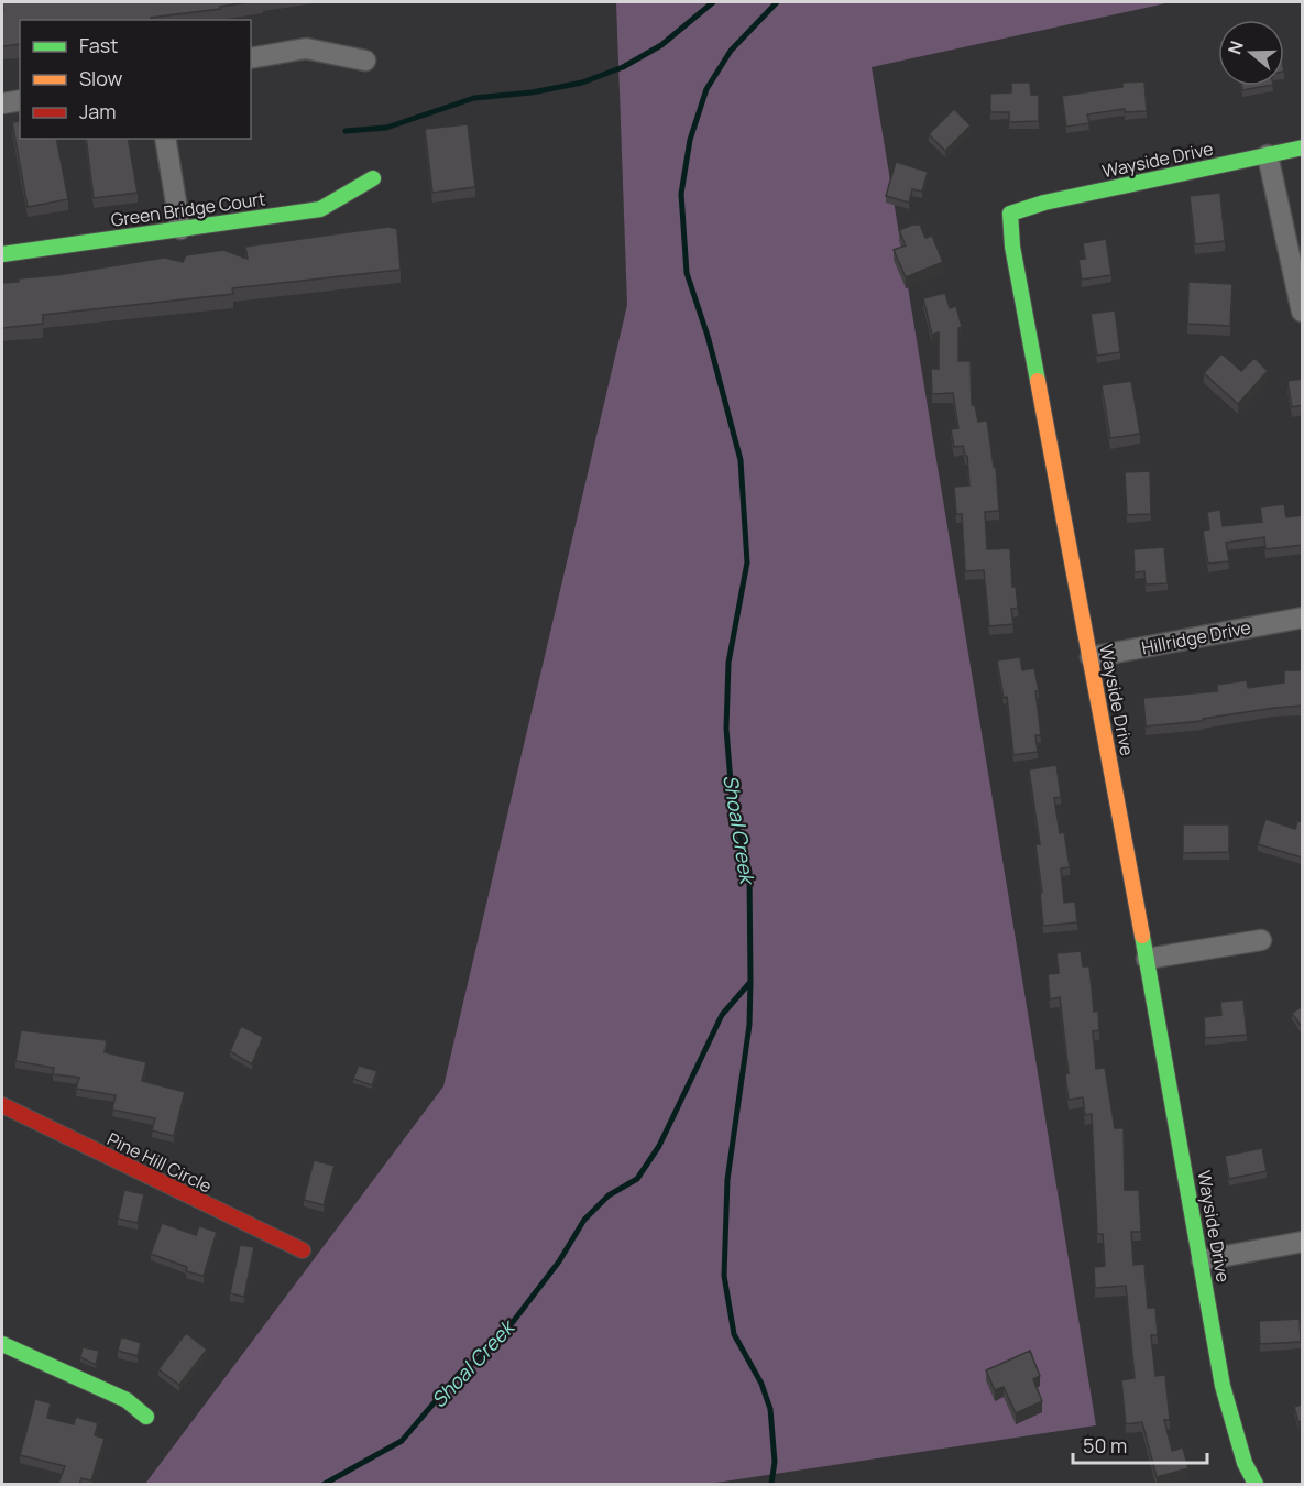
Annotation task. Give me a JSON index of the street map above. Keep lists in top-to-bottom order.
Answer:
{
  "streets": {
    "street": [
      "Wayside Drive",
      "Green Bridge Court",
      "Hillridge Drive",
      "Pine Hill Circle"
    ]
  },
  "crossings": [
    ["Wayside Drive", "Hillridge Drive"]
  ],
  "water": ["Shoal Creek"],
  "legend": ["Fast", "Slow", "Jam"],
  "scale_bar": "50 m",
  "north": "left"
}
